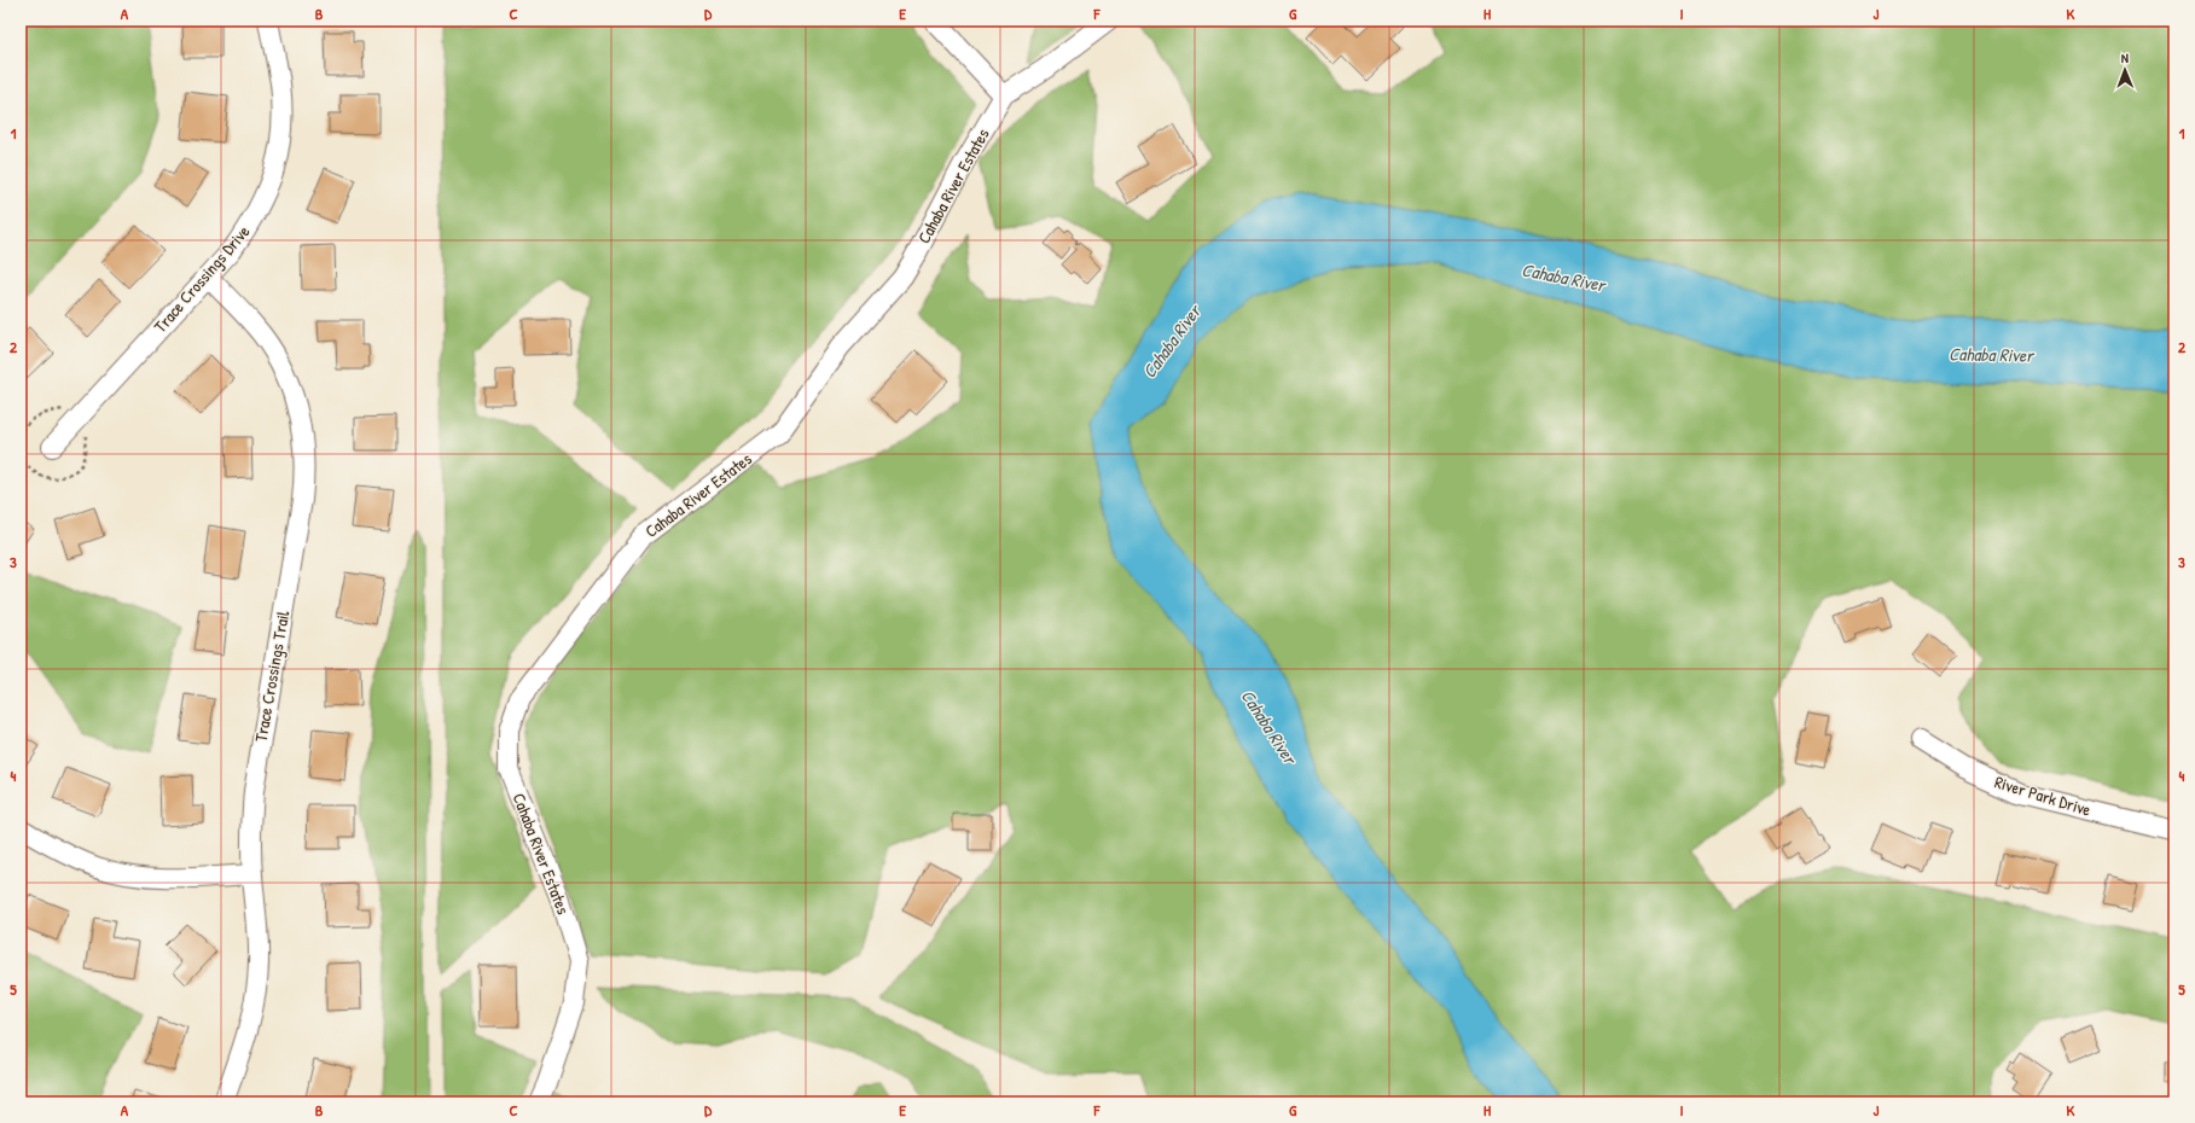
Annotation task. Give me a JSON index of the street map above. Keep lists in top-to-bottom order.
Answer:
{
  "streets": {
    "street": [
      "Cahaba River Estates",
      "Trace Crossings Drive",
      "Trace Crossings Trail",
      "River Park Drive"
    ]
  },
  "crossings": [
    ["Trace Crossings Drive", "Trace Crossings Trail"]
  ],
  "water": ["Cahaba River"],
  "north": "top",
  "grid": {
    "columns": [
      "A",
      "B",
      "C",
      "D",
      "E",
      "F",
      "G",
      "H",
      "I",
      "J",
      "K"
    ],
    "rows": [
      "1",
      "2",
      "3",
      "4",
      "5"
    ]
  }
}
